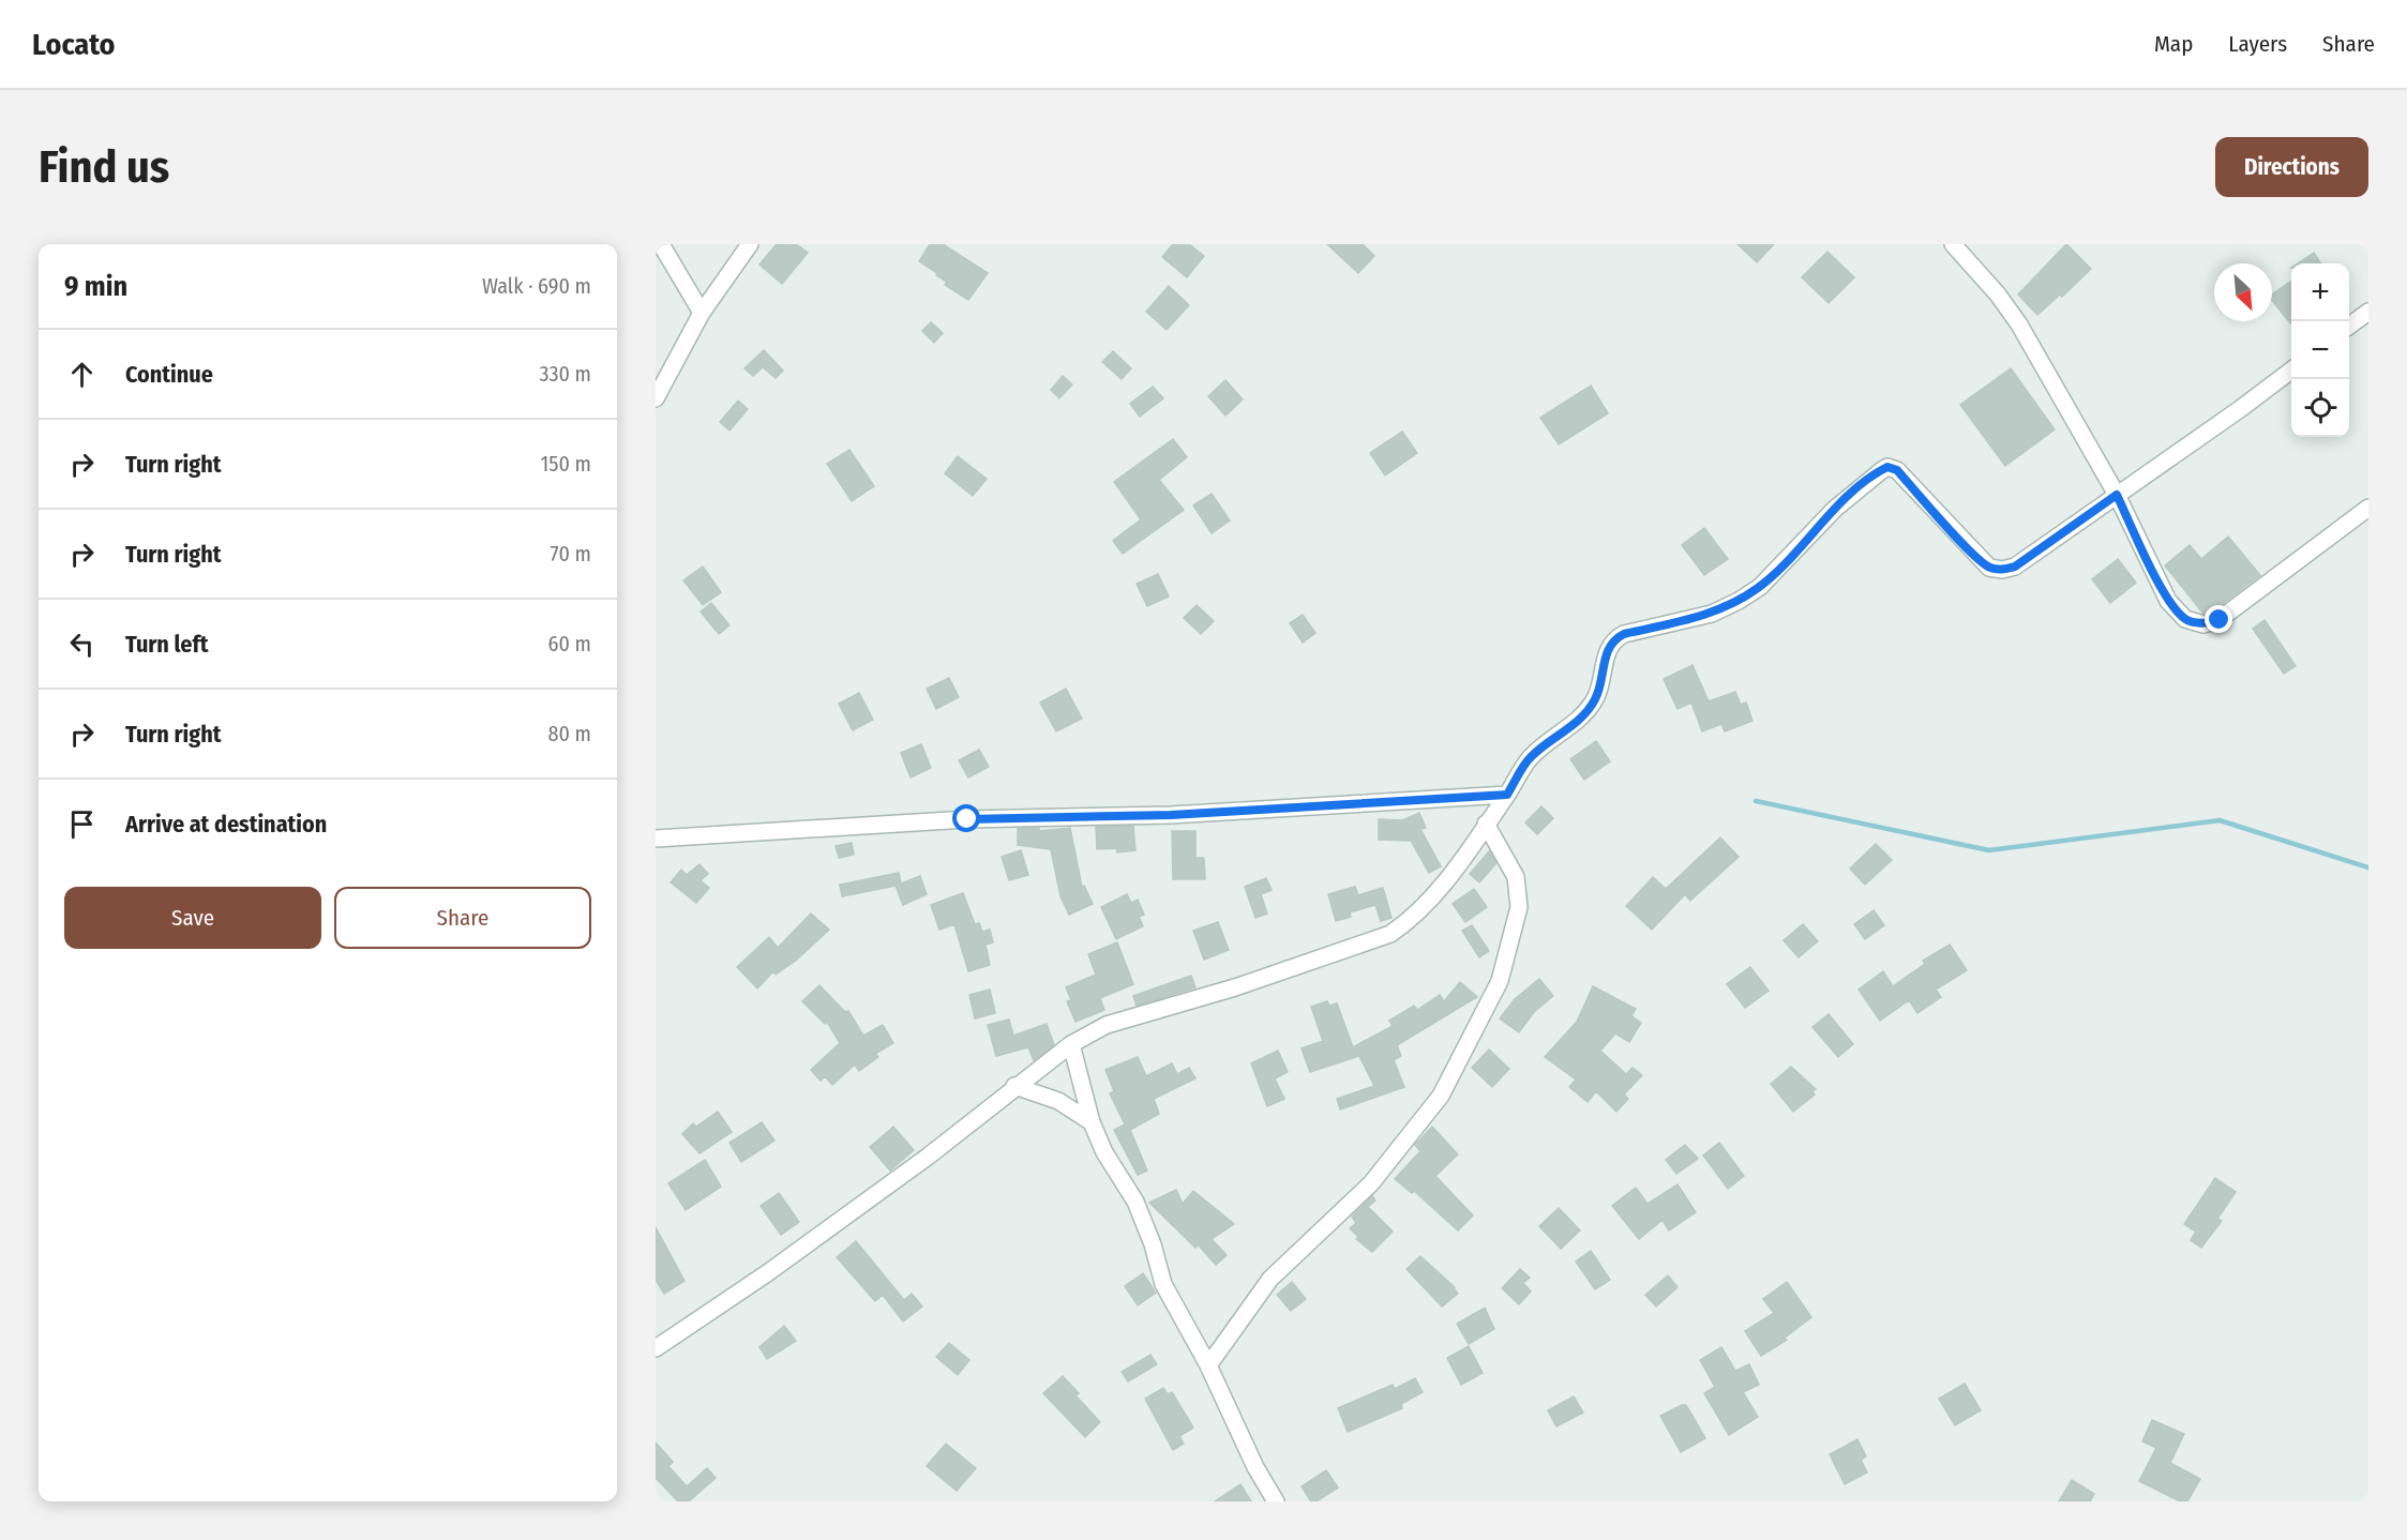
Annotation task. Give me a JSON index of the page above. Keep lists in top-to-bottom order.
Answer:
{
  "north": "bottom right",
  "page": {
    "header": "Locato",
    "nav": ["Map", "Layers", "Share"],
    "buttons": [
      "Directions",
      ["Save", "Share"]
    ],
    "title": "Find us",
    "heading": ["9 min", "Walk · 690 m"],
    "map_buttons": ["+", "−"],
    "list": [
      ["Continue", "330 m"],
      ["Turn right", "150 m"],
      ["Turn right", "70 m"],
      ["Turn left", "60 m"],
      ["Turn right", "80 m"],
      "Arrive at destination"
    ]
  }
}
